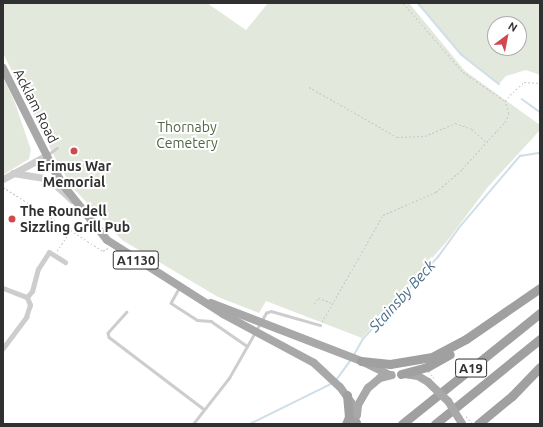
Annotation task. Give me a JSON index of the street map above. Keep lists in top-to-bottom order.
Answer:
{
  "streets": {
    "highway": ["A19"],
    "main road": ["Acklam Road", "A1130"]
  },
  "crossings": [
    ["Acklam Road", "A1130"],
    ["A1130", "A19"]
  ],
  "water": ["Stainsby Beck"],
  "parks": ["Thornaby Cemetery"],
  "places": ["Erimus War Memorial", "The Roundell Sizzling Grill Pub"],
  "north": "top right"
}
